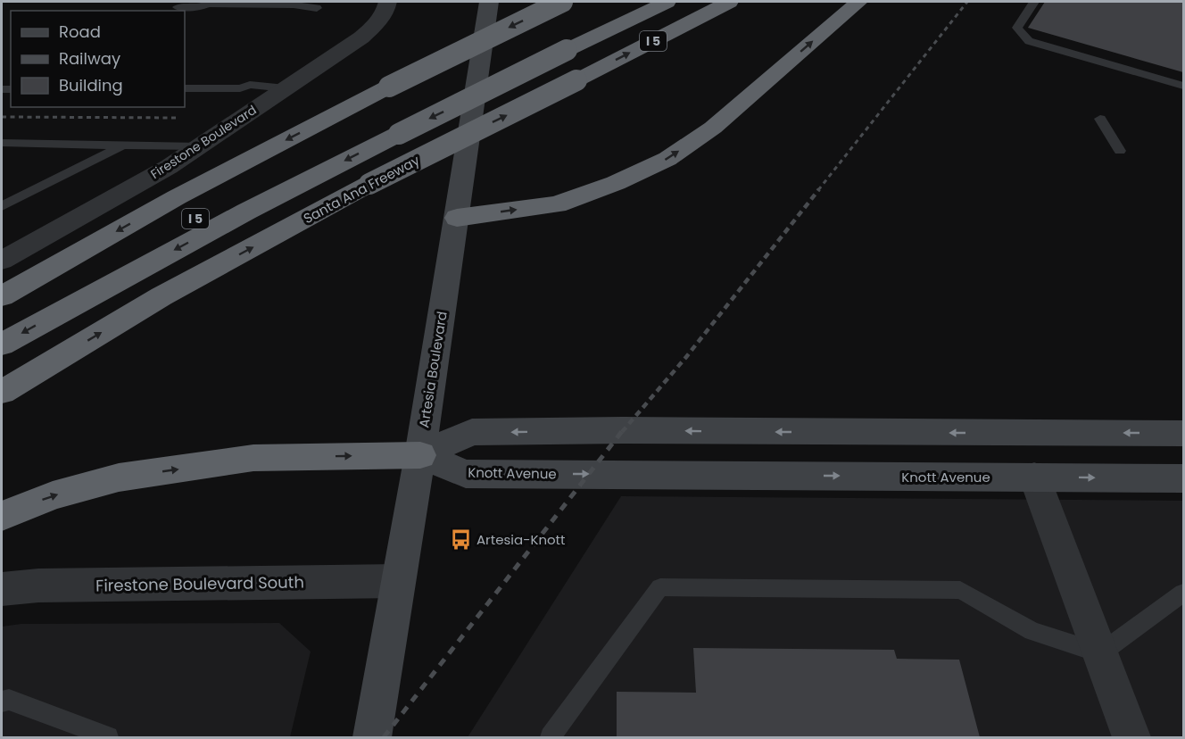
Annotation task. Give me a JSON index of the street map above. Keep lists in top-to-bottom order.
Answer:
{
  "streets": {
    "highway": ["I 5", "Santa Ana Freeway"],
    "main road": ["Artesia Boulevard", "Knott Avenue"],
    "street": ["Firestone Boulevard", "Firestone Boulevard South"]
  },
  "crossings": [
    ["Artesia Boulevard", "Knott Avenue"],
    ["Artesia Boulevard", "Firestone Boulevard South"]
  ],
  "places": {
    "bus stop": ["Artesia-Knott"]
  },
  "legend": ["Road", "Railway", "Building"]
}
